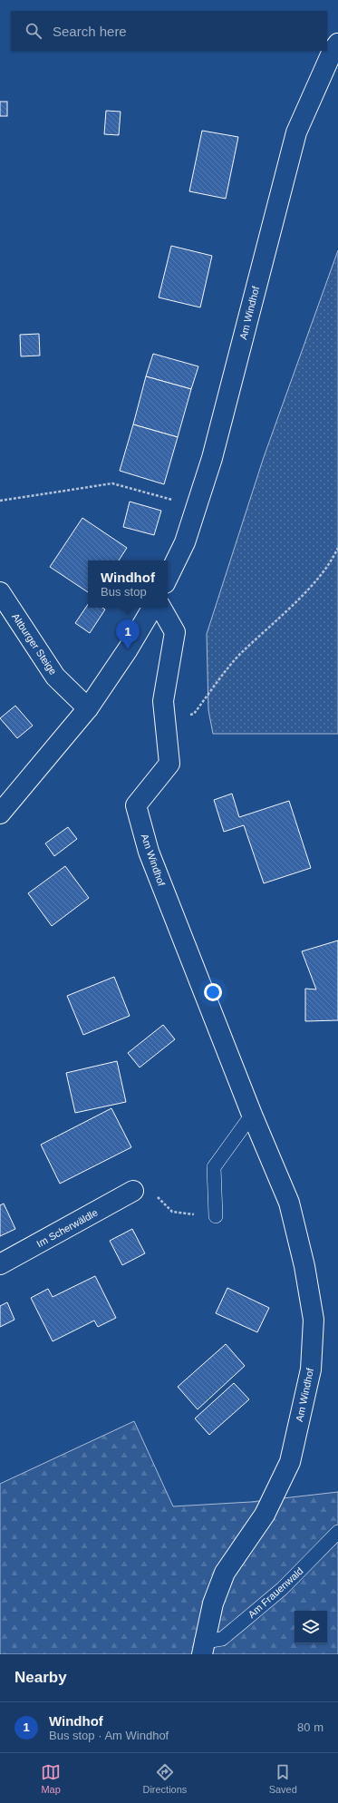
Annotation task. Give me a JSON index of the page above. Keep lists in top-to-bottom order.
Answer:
{
  "streets": {
    "street": ["Am Windhof", "Altburger Steige", "Im Scherwäldle"],
    "lane": ["Am Frauenwald"]
  },
  "crossings": [
    ["Am Windhof", "Am Frauenwald"]
  ],
  "page": {
    "search": "Search here",
    "popup": ["Windhof", "Bus stop"],
    "pins": "1",
    "heading": "Nearby",
    "list": [
      {
        "mark": "1",
        "name": "Windhof",
        "note": "Bus stop · Am Windhof",
        "value": "80 m"
      }
    ],
    "nav": ["Map", "Directions", "Saved"]
  }
}
